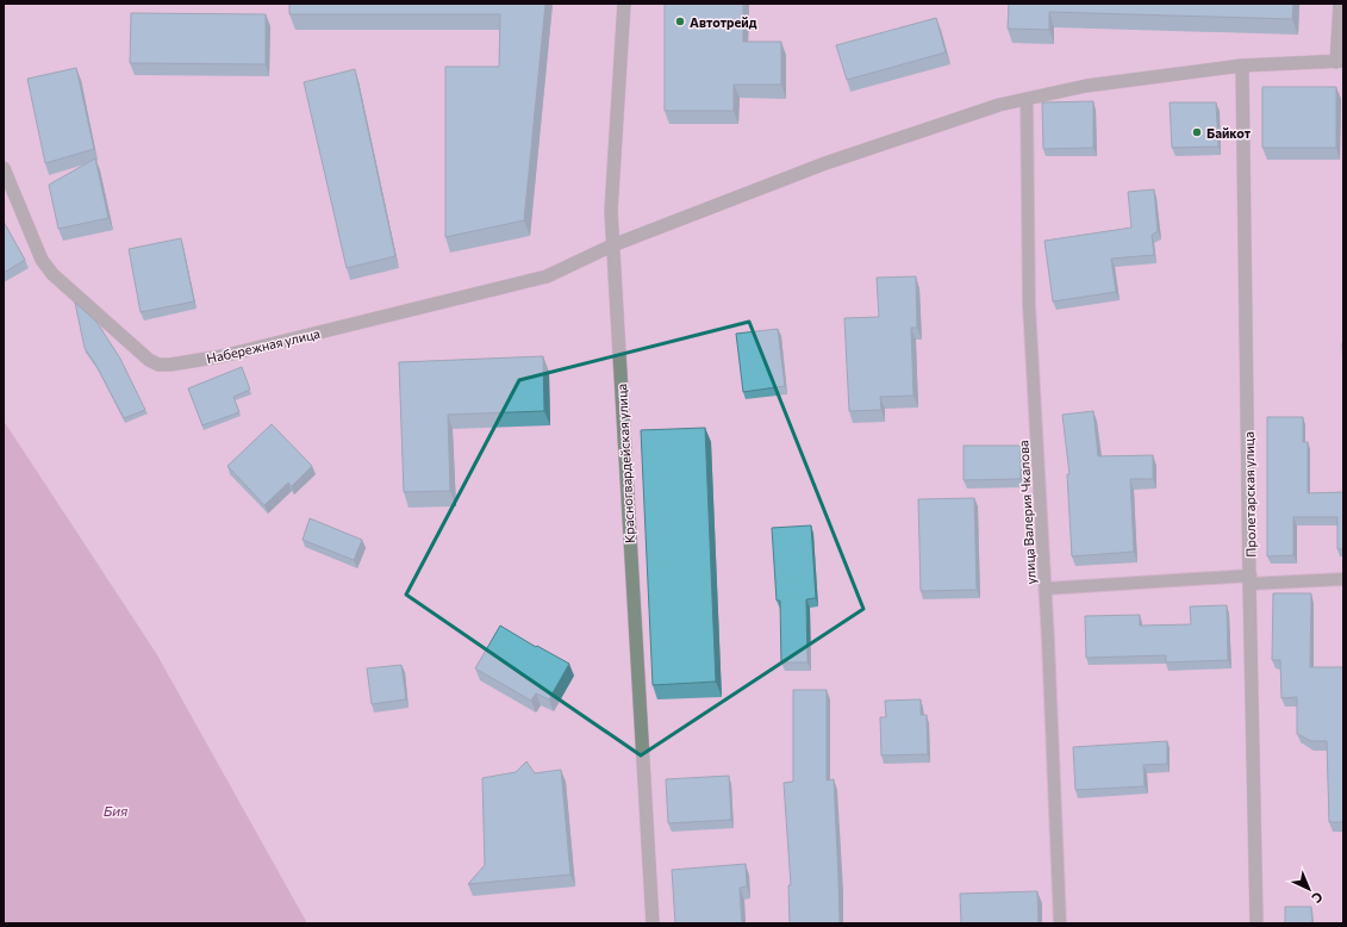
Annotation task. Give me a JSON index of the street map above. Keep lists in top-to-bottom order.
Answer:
{
  "streets": {
    "street": ["Набережная улица", "Красногвардейская улица", "Пролетарская улица"],
    "lane": ["улица Валерия Чкалова"]
  },
  "crossings": [
    ["Набережная улица", "Красногвардейская улица"],
    ["Набережная улица", "Пролетарская улица"],
    ["Набережная улица", "улица Валерия Чкалова"]
  ],
  "water": ["Бия"],
  "places": ["Автотрейд", "Байкот"],
  "north": "bottom right"
}
